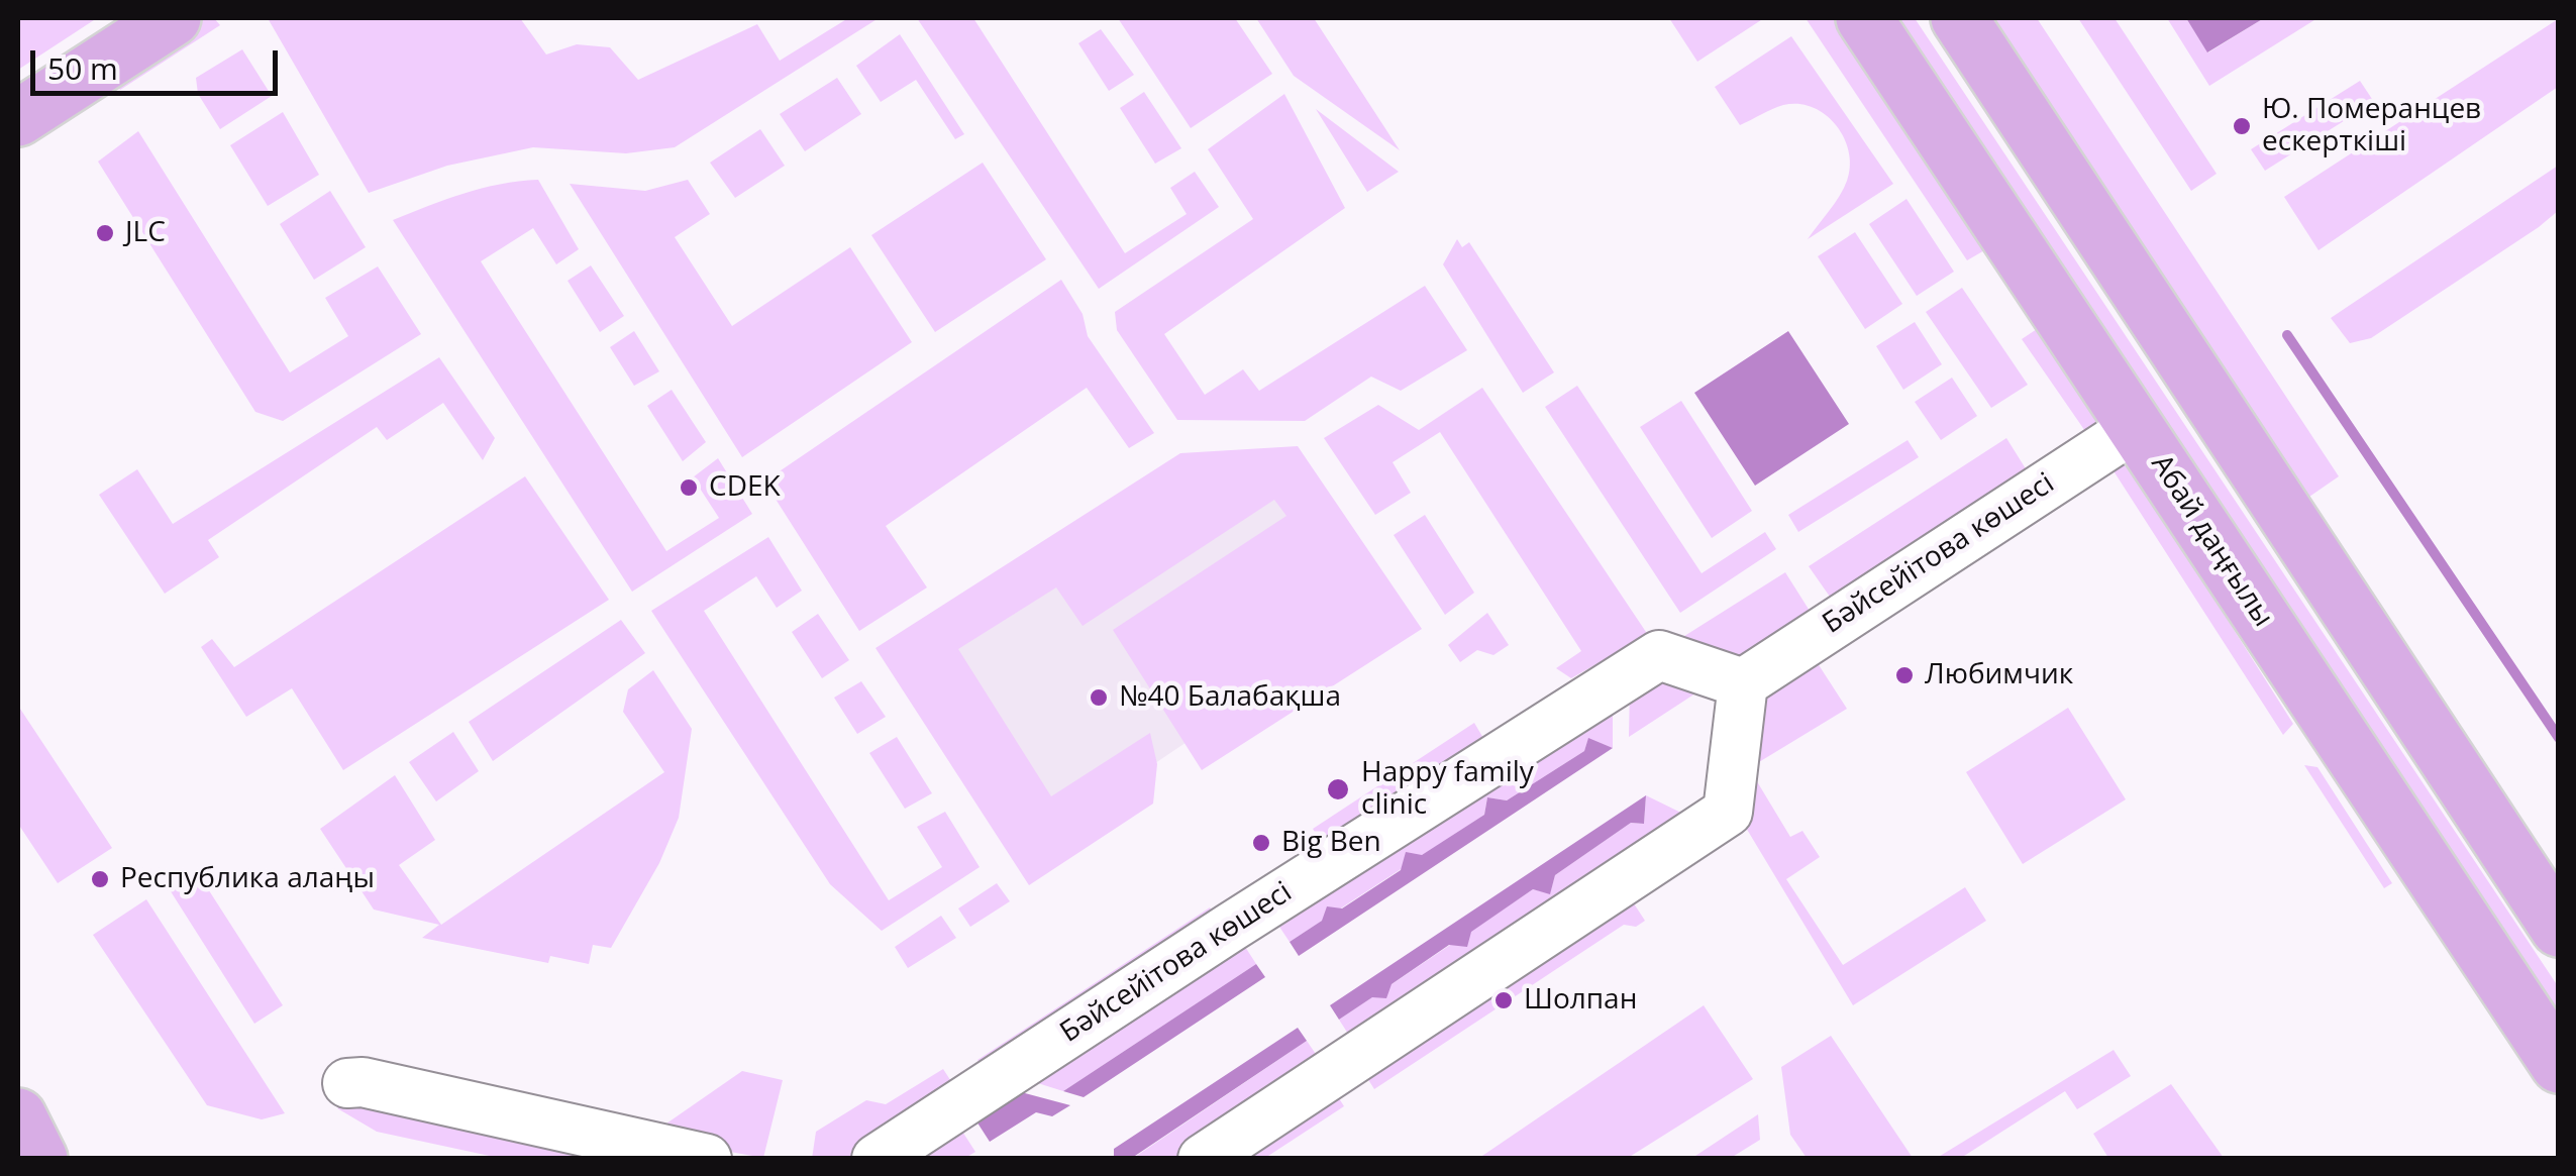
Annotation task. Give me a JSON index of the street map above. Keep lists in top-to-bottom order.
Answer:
{
  "streets": {
    "main road": ["Абай даңғылы"],
    "street": ["Бәйсейітова көшесі"]
  },
  "crossings": [
    ["Абай даңғылы", "Бәйсейітова көшесі"]
  ],
  "places": [
    "Ю. Померанцев ескерткіші",
    "JLC",
    "CDEK",
    "Любимчик",
    "№40 Балабақша",
    "Happy family clinic",
    "Big Ben",
    "Республика алаңы",
    "Шолпан"
  ],
  "scale_bar": "50 m"
}
